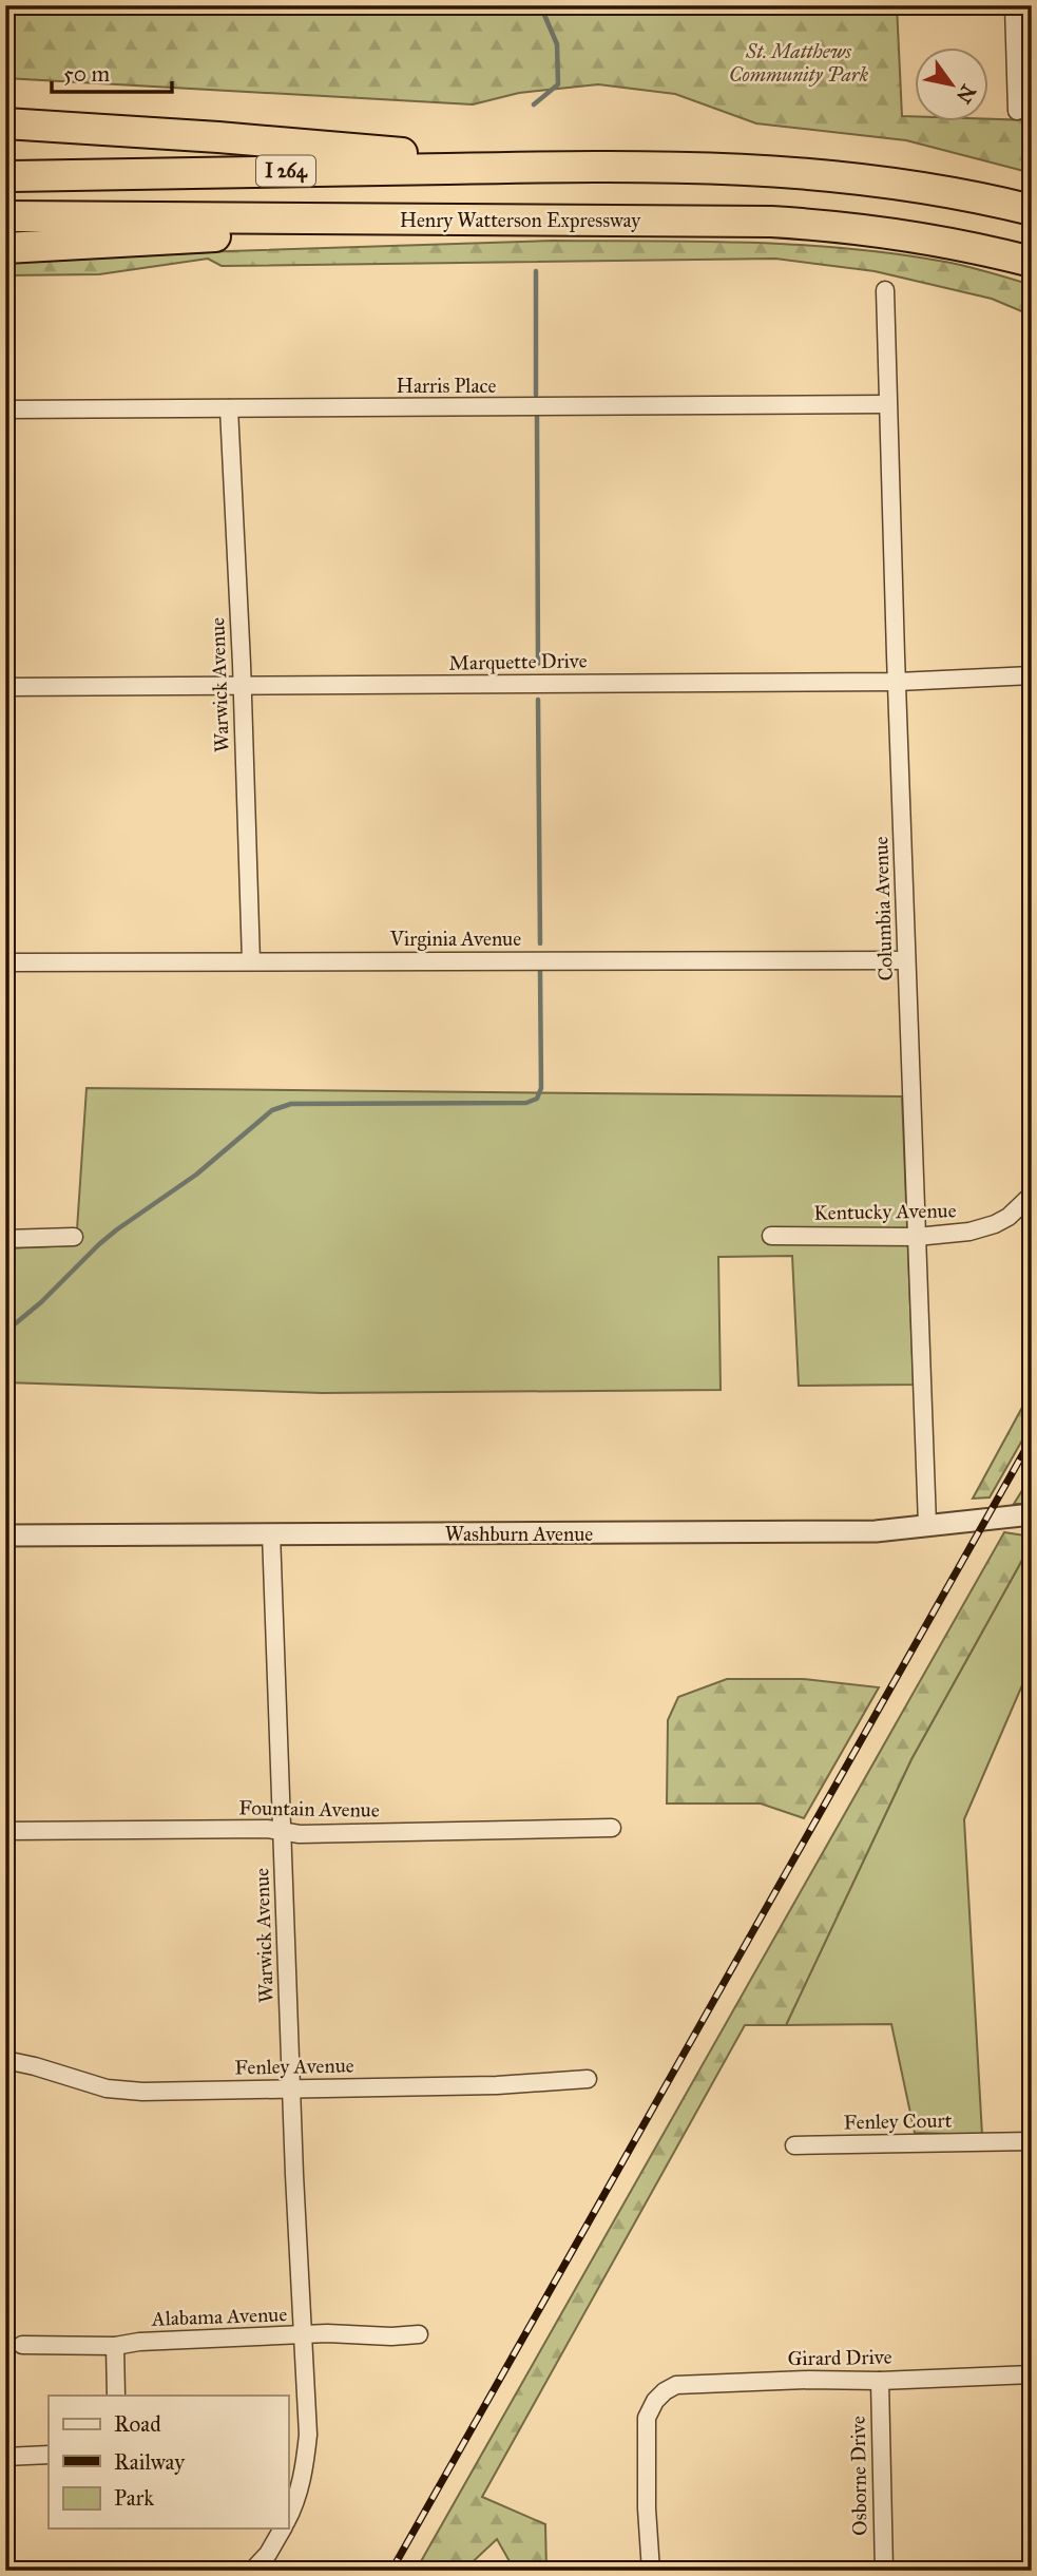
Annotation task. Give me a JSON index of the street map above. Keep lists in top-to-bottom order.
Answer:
{
  "streets": {
    "highway": ["I 264", "Henry Watterson Expressway"],
    "street": [
      "Harris Place",
      "Marquette Drive",
      "Warwick Avenue",
      "Columbia Avenue",
      "Virginia Avenue",
      "Kentucky Avenue",
      "Washburn Avenue",
      "Fountain Avenue",
      "Fenley Avenue",
      "Fenley Court",
      "Alabama Avenue",
      "Girard Drive",
      "Osborne Drive"
    ]
  },
  "crossings": [
    ["Harris Place", "Warwick Avenue"],
    ["Harris Place", "Columbia Avenue"],
    ["Marquette Drive", "Warwick Avenue"],
    ["Marquette Drive", "Columbia Avenue"],
    ["Warwick Avenue", "Virginia Avenue"],
    ["Warwick Avenue", "Washburn Avenue"],
    ["Warwick Avenue", "Fountain Avenue"],
    ["Warwick Avenue", "Fenley Avenue"],
    ["Warwick Avenue", "Alabama Avenue"],
    ["Columbia Avenue", "Virginia Avenue"],
    ["Columbia Avenue", "Kentucky Avenue"],
    ["Columbia Avenue", "Washburn Avenue"],
    ["Girard Drive", "Osborne Drive"]
  ],
  "parks": ["St. Matthews Community Park"],
  "legend": ["Road", "Railway", "Park"],
  "scale_bar": "50 m",
  "north": "bottom right"
}
